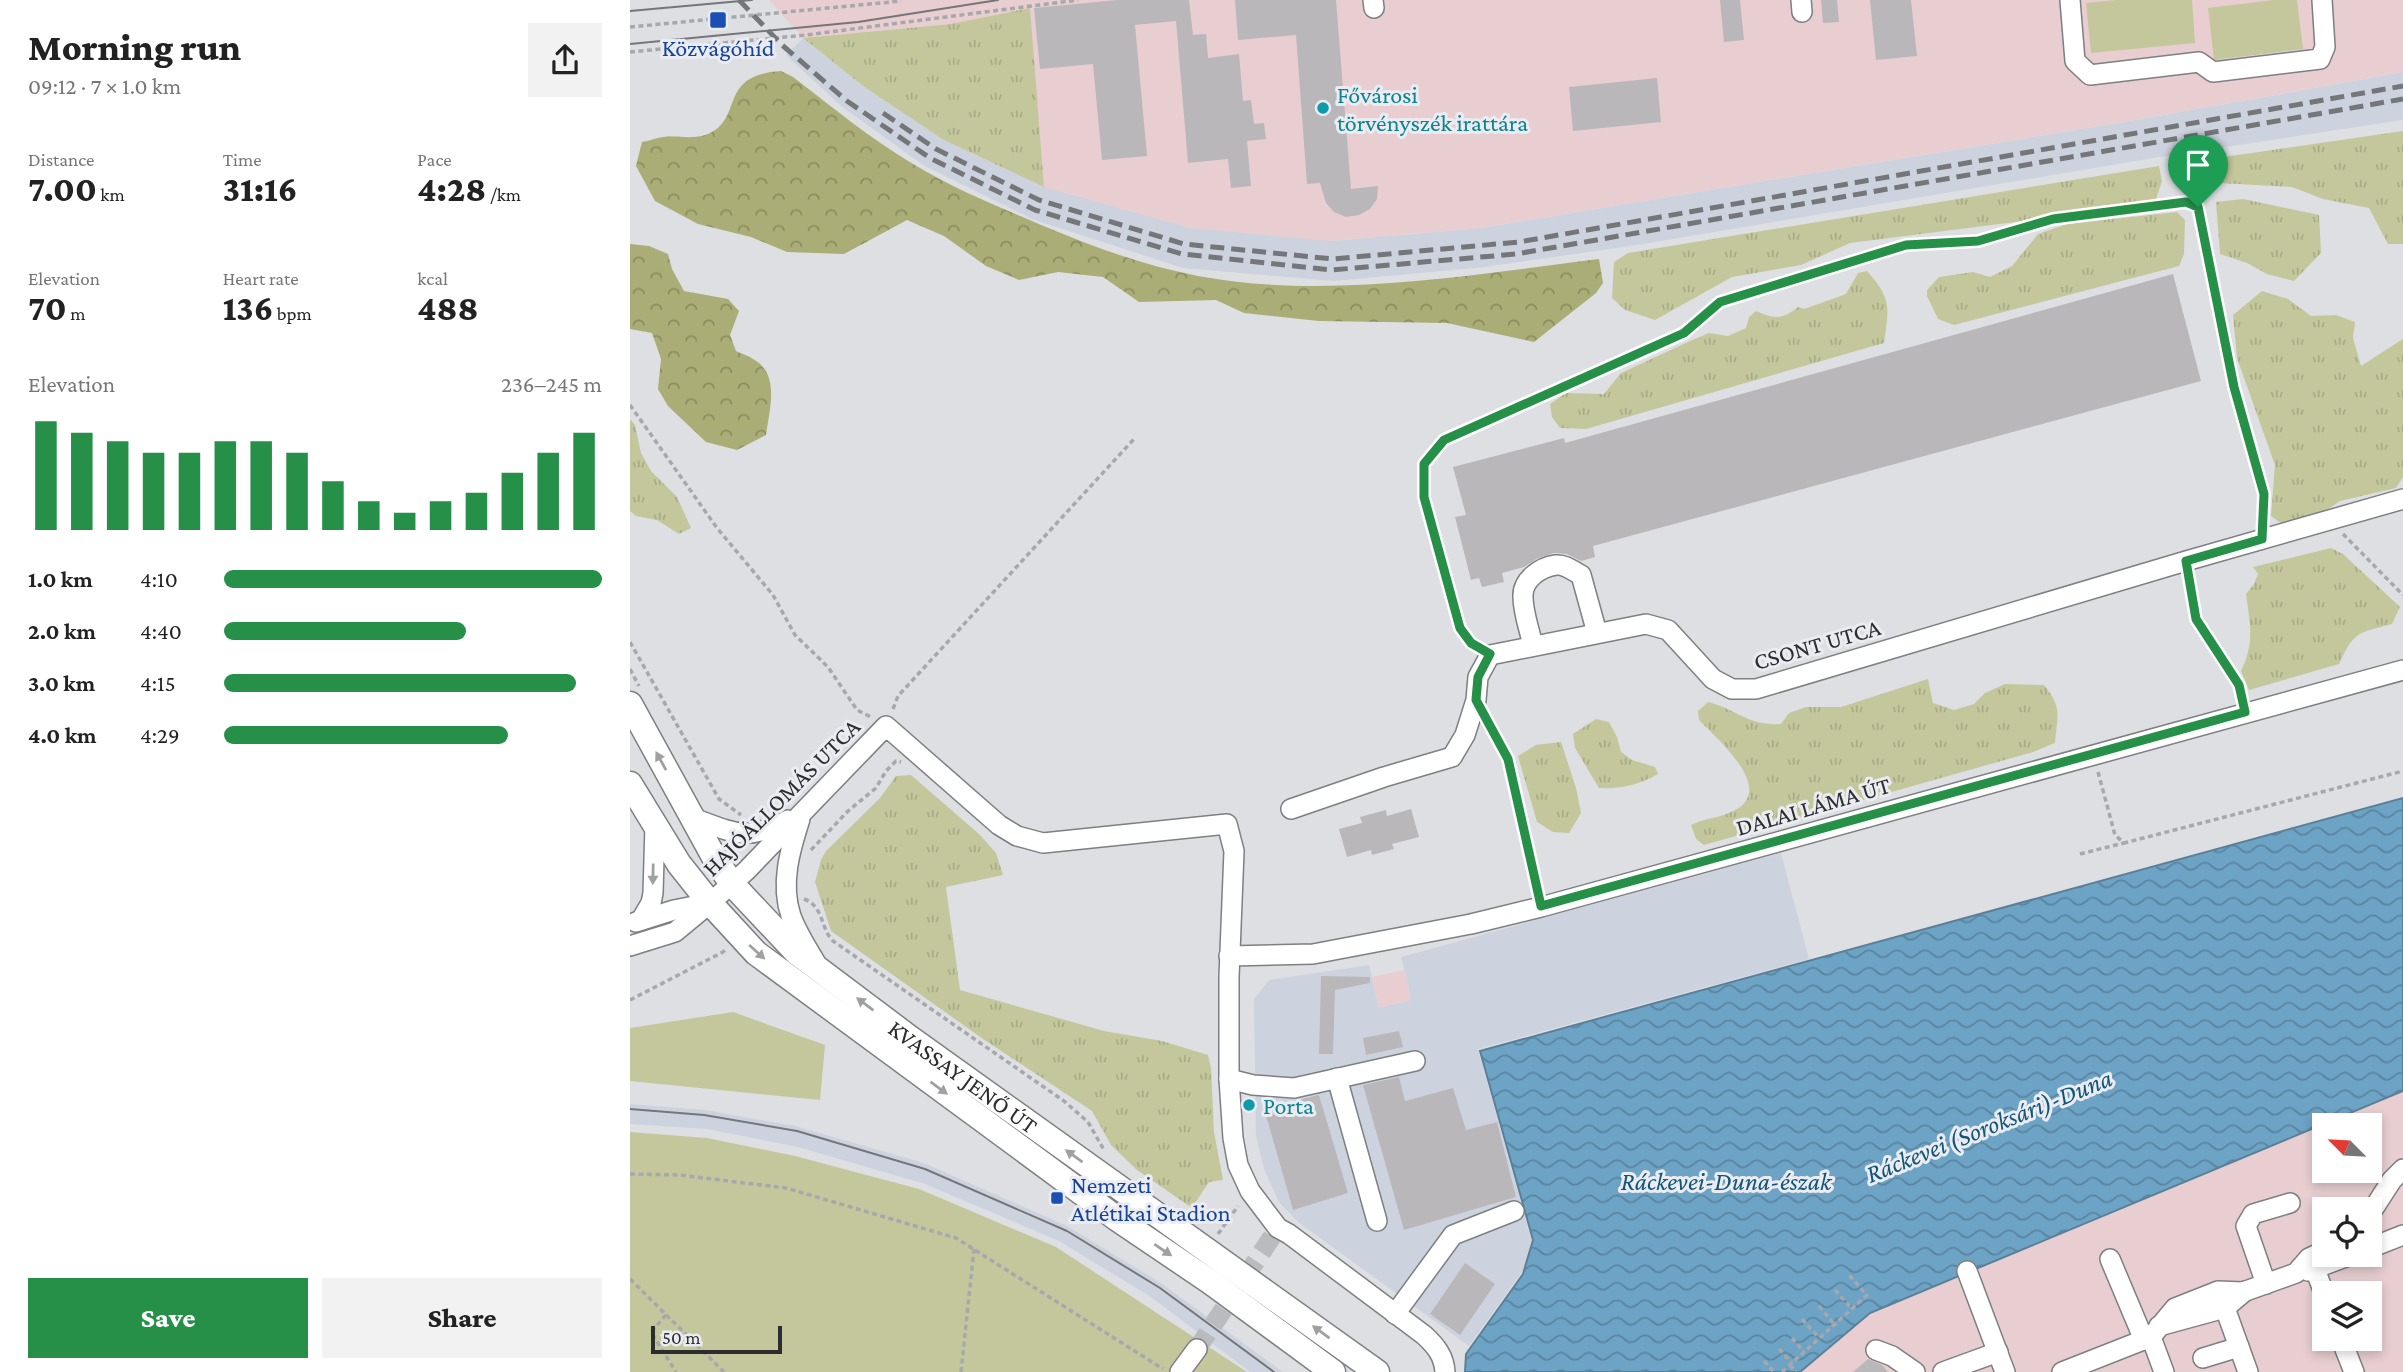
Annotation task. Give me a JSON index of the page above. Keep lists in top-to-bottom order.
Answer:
{
  "streets": {
    "main road": ["KVASSAY JENŐ ÚT"],
    "street": ["CSONT UTCA", "HAJÓÁLLOMÁS UTCA", "DALAI LÁMA ÚT"]
  },
  "crossings": [
    ["HAJÓÁLLOMÁS UTCA", "KVASSAY JENŐ ÚT"]
  ],
  "water": ["Ráckevei (Soroksári)-Duna", "Ráckevei-Duna-észak"],
  "places": {
    "transit": ["Közvágóhíd", "Nemzeti Atlétikai Stadion"],
    "other": ["Fővárosi törvényszék irattára", "Porta"]
  },
  "scale_bar": "50 m",
  "north": "top left",
  "page": {
    "heading": ["Morning run", "09:12 · 7 × 1.0 km"],
    "stats": [
      ["Distance", "7.00 km"],
      ["Time", "31:16"],
      ["Pace", "4:28 /km"],
      ["Elevation", "70 m"],
      ["Heart rate", "136 bpm"],
      ["kcal", "488"]
    ],
    "chart": ["Elevation", "236–245 m"],
    "list": [
      {
        "name": "1.0 km",
        "note": "4:10"
      },
      {
        "name": "2.0 km",
        "note": "4:40"
      },
      {
        "name": "3.0 km",
        "note": "4:15"
      },
      {
        "name": "4.0 km",
        "note": "4:29"
      }
    ],
    "buttons": ["Save", "Share"],
    "scale": "50 m"
  }
}
